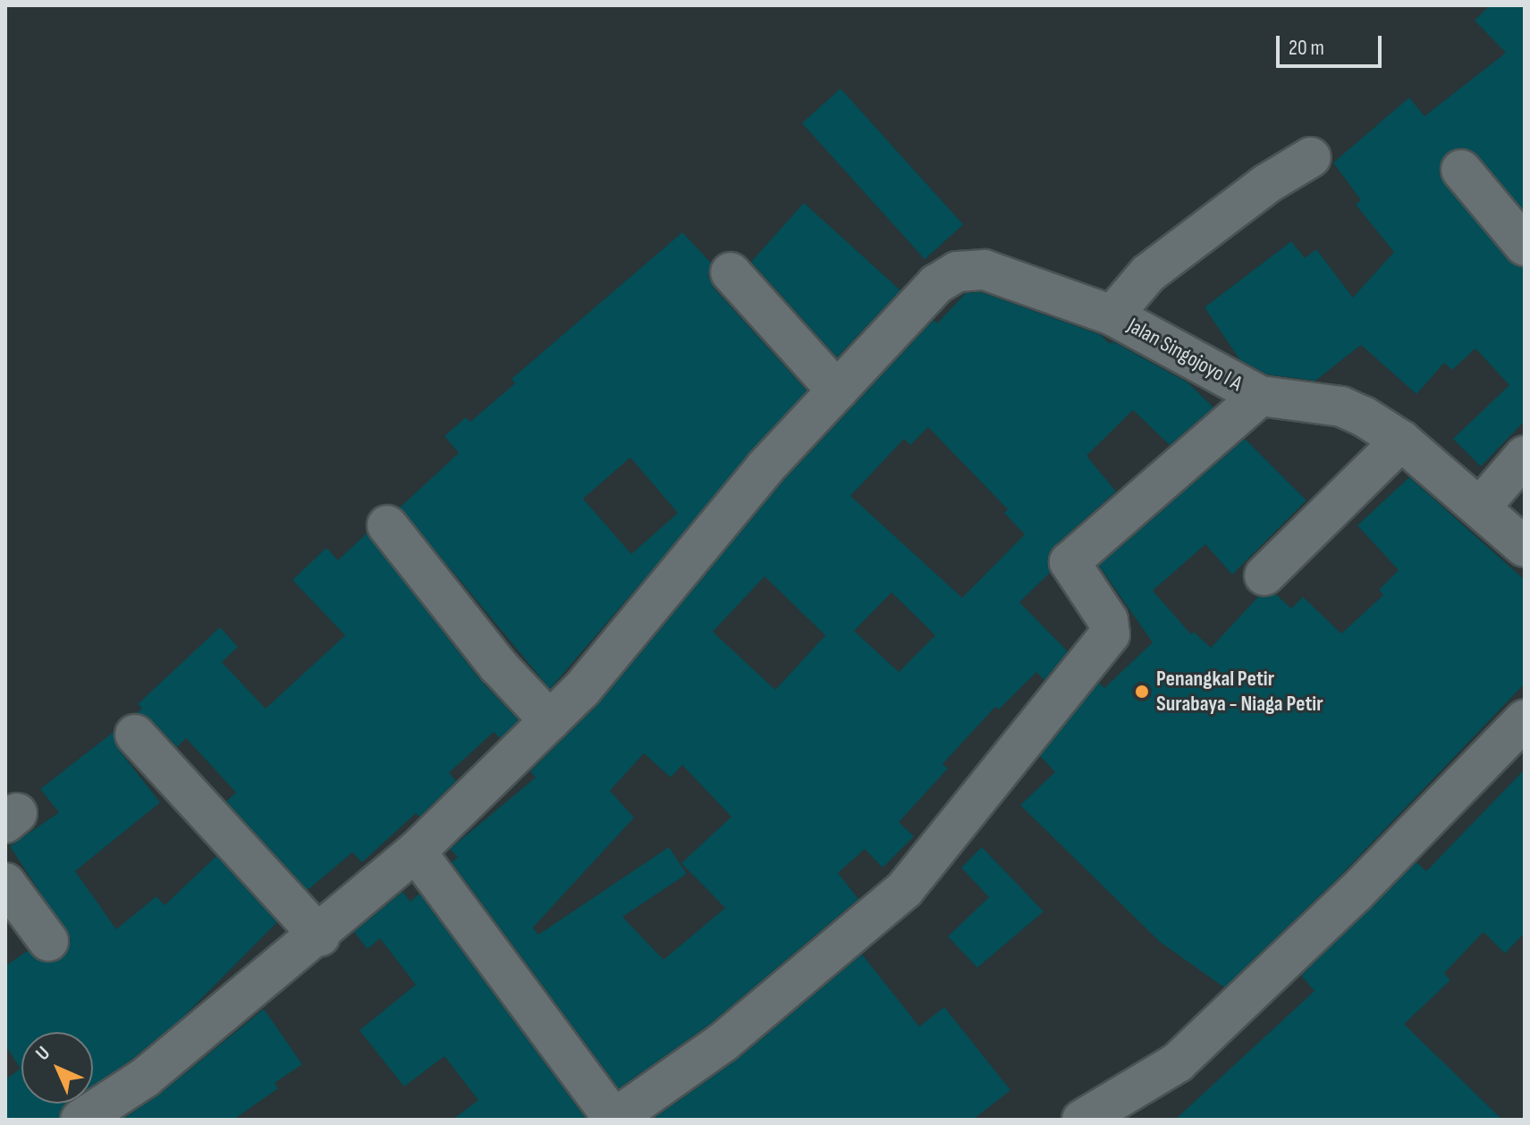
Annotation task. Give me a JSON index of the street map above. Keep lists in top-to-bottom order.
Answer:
{
  "streets": {
    "street": ["Jalan Singojoyo I A"]
  },
  "places": ["Penangkal Petir Surabaya - Niaga Petir"],
  "scale_bar": "20 m",
  "north": "top left"
}
